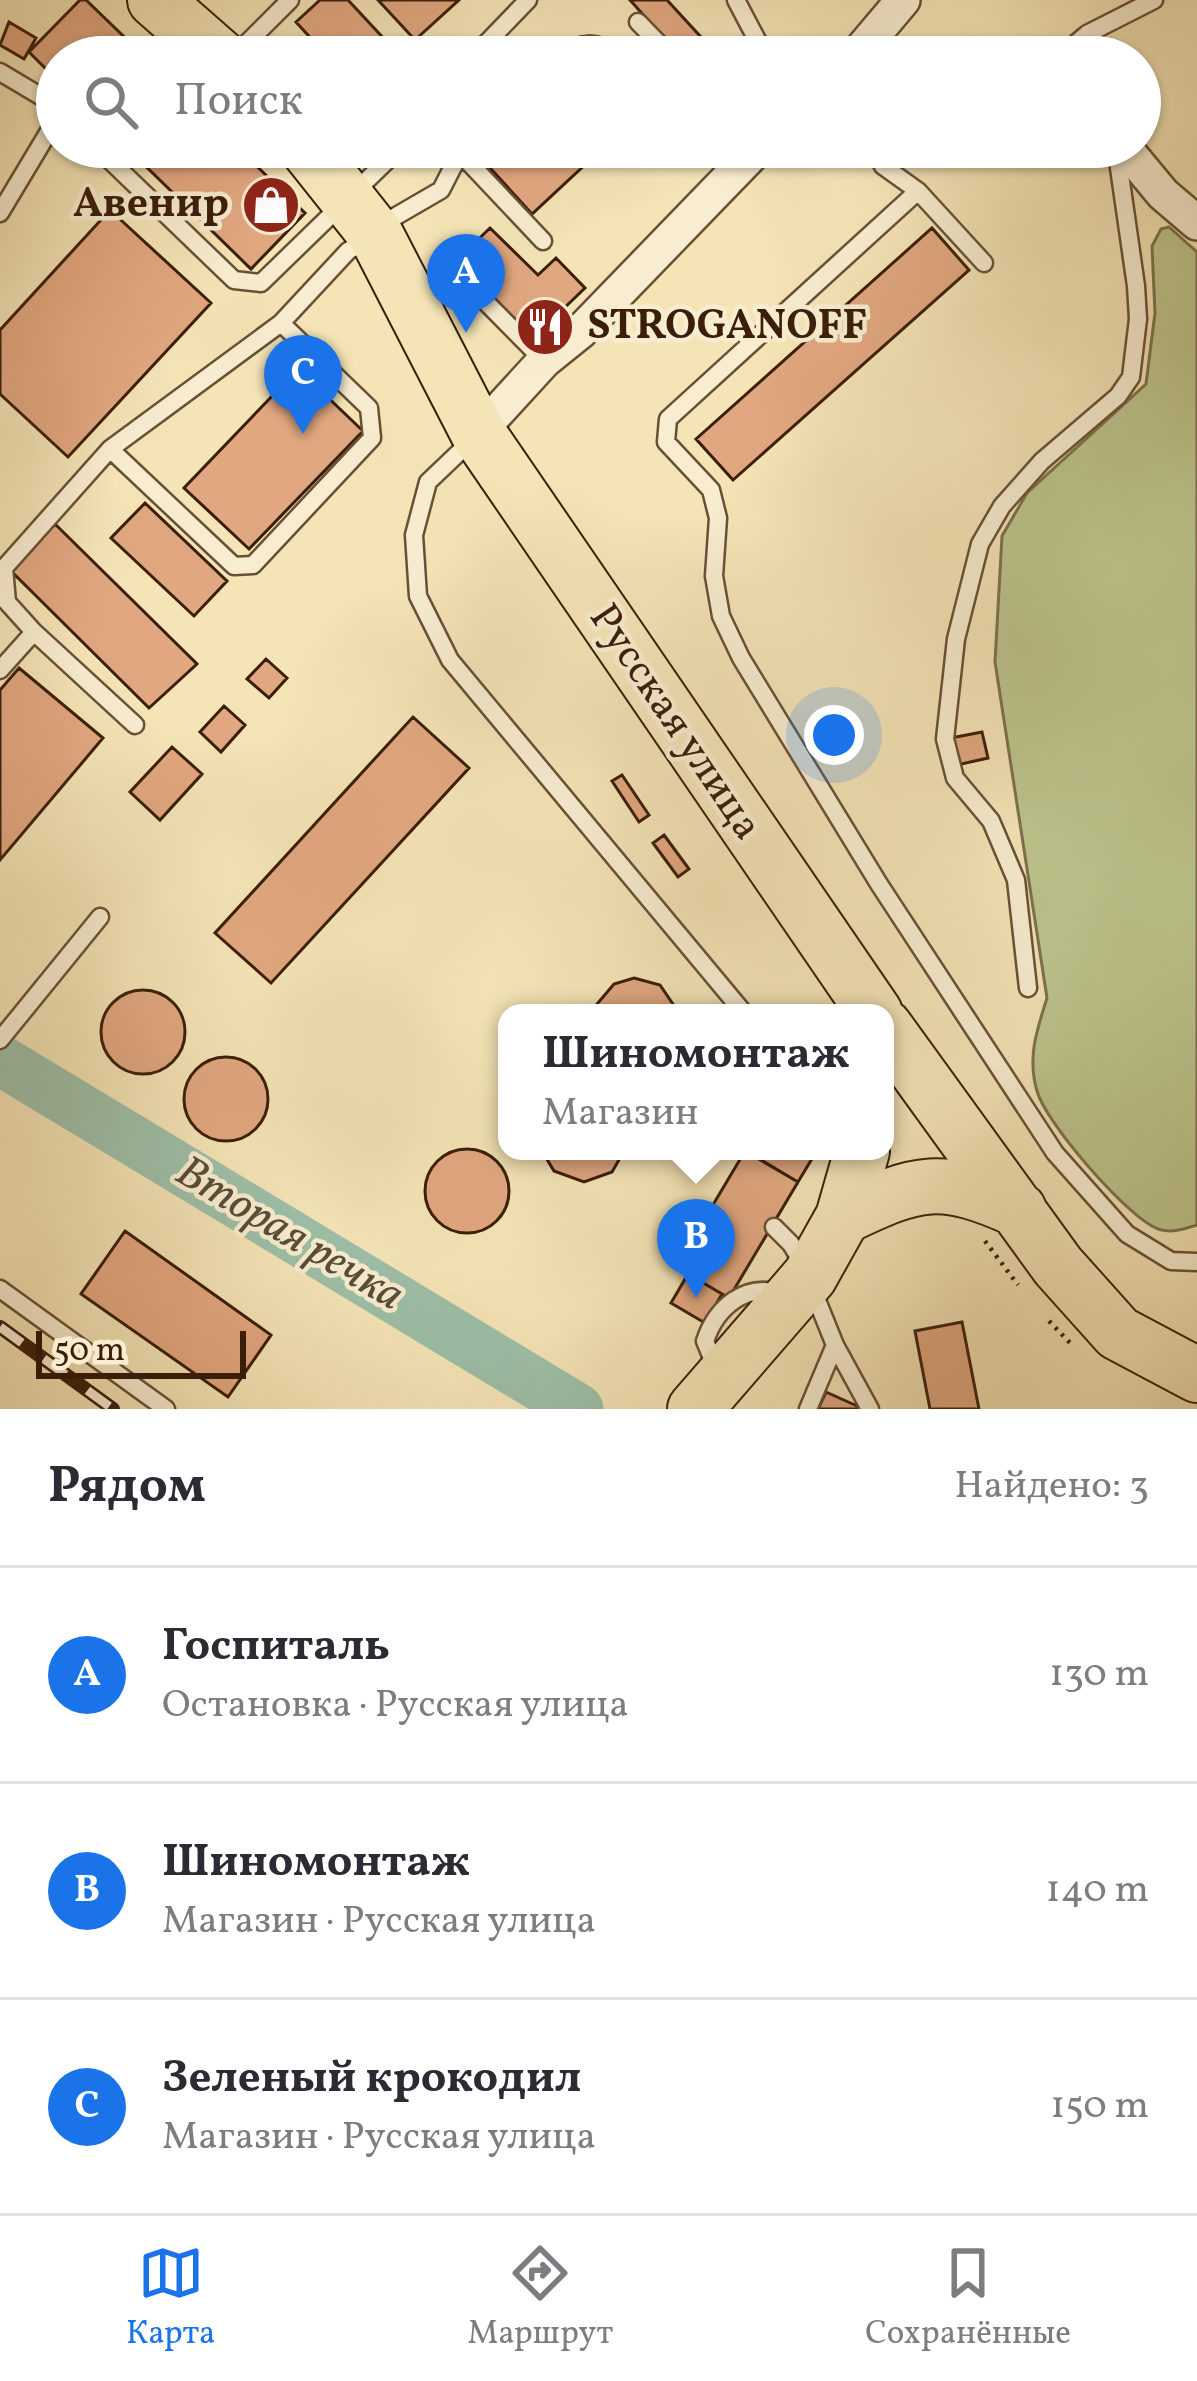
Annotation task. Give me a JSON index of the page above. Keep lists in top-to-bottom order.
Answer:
{
  "streets": {
    "main road": ["Русская улица"]
  },
  "water": ["Вторая речка"],
  "places": {
    "shop": ["Авенир"],
    "restaurant": ["STROGANOFF"]
  },
  "scale_bar": "50 m",
  "page": {
    "search": "Поиск",
    "pins": ["A", "C", "B"],
    "popup": ["Шиномонтаж", "Магазин"],
    "scale": "50 m",
    "heading": ["Рядом", "Найдено: 3"],
    "list": [
      {
        "mark": "A",
        "name": "Госпиталь",
        "note": "Остановка · Русская улица",
        "value": "130 m"
      },
      {
        "mark": "B",
        "name": "Шиномонтаж",
        "note": "Магазин · Русская улица",
        "value": "140 m"
      },
      {
        "mark": "C",
        "name": "Зеленый крокодил",
        "note": "Магазин · Русская улица",
        "value": "150 m"
      }
    ],
    "nav": ["Карта", "Маршрут", "Сохранённые"]
  }
}
